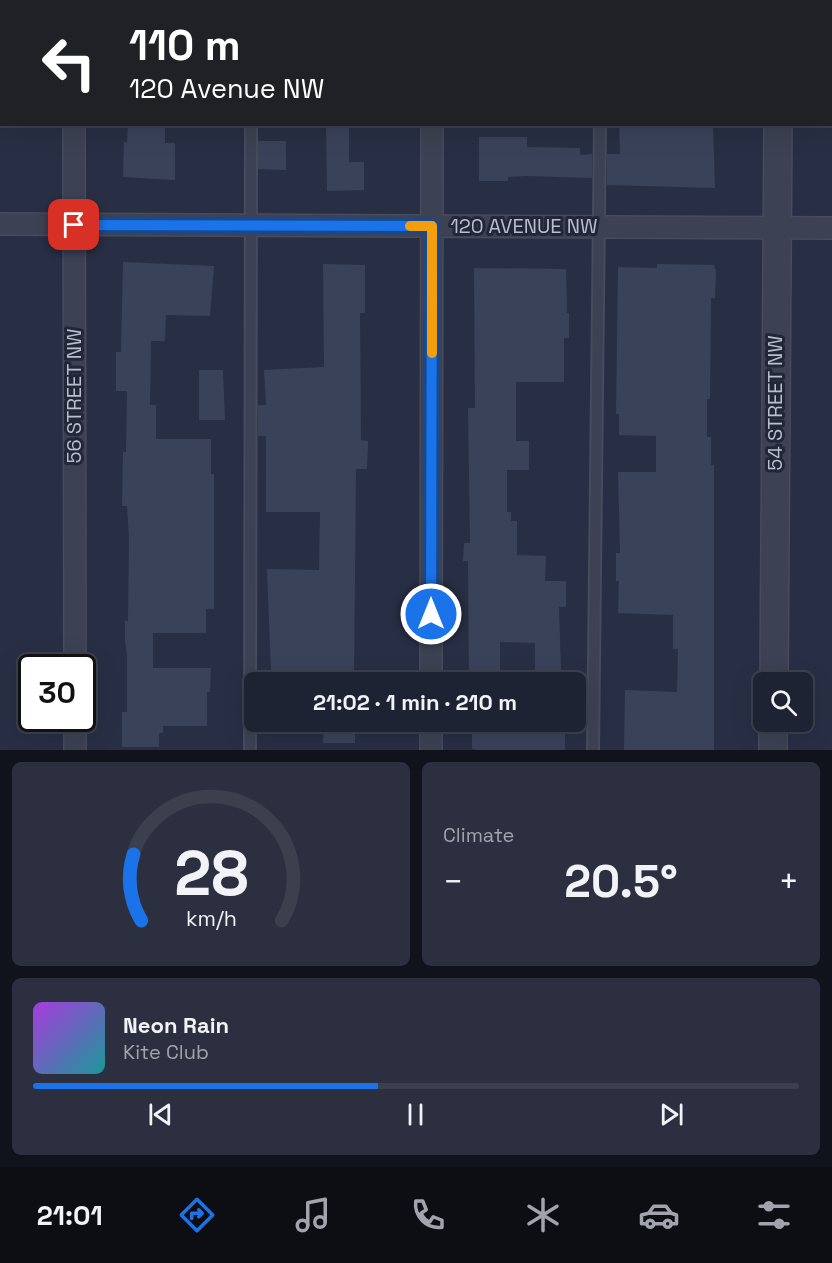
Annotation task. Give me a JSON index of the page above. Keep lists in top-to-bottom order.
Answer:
{
  "streets": {
    "street": ["120 AVENUE NW", "56 STREET NW", "54 STREET NW"]
  },
  "crossings": [
    ["120 AVENUE NW", "56 STREET NW"],
    ["120 AVENUE NW", "54 STREET NW"]
  ],
  "page": {
    "turn": ["110 m", "120 Avenue NW"],
    "limit": "30",
    "trip": "21:02 · 1 min · 210 m",
    "tile": "Climate",
    "heat": ["−", "20.5°", "+"],
    "song": ["Neon Rain", "Kite Club"],
    "tabs": "21:01",
    "gauge": ["28", "km/h"]
  }
}
